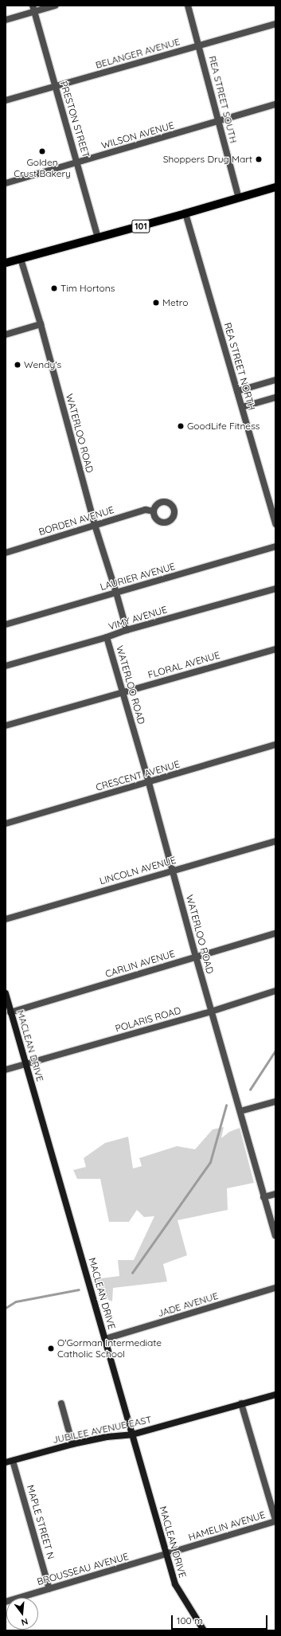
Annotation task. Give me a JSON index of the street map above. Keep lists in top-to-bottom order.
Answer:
{
  "streets": {
    "main road": ["101"],
    "street": [
      "BELANGER AVENUE",
      "REA STREET SOUTH",
      "PRESTON STREET",
      "WILSON AVENUE",
      "REA STREET NORTH",
      "WATERLOO ROAD",
      "BORDEN AVENUE",
      "LAURIER AVENUE",
      "VIMY AVENUE",
      "FLORAL AVENUE",
      "CRESCENT AVENUE",
      "LINCOLN AVENUE",
      "CARLIN AVENUE",
      "POLARIS ROAD",
      "MACLEAN DRIVE",
      "JADE AVENUE",
      "JUBILEE AVENUE EAST",
      "MAPLE STREET N",
      "HAMELIN AVENUE",
      "BROUSSEAU AVENUE"
    ]
  },
  "crossings": [
    ["BELANGER AVENUE", "REA STREET SOUTH"],
    ["BELANGER AVENUE", "PRESTON STREET"],
    ["REA STREET SOUTH", "WILSON AVENUE"],
    ["REA STREET SOUTH", "101"],
    ["PRESTON STREET", "WILSON AVENUE"],
    ["PRESTON STREET", "101"],
    ["101", "REA STREET NORTH"],
    ["101", "WATERLOO ROAD"],
    ["WATERLOO ROAD", "BORDEN AVENUE"],
    ["WATERLOO ROAD", "LAURIER AVENUE"],
    ["WATERLOO ROAD", "VIMY AVENUE"],
    ["WATERLOO ROAD", "FLORAL AVENUE"],
    ["WATERLOO ROAD", "CRESCENT AVENUE"],
    ["WATERLOO ROAD", "LINCOLN AVENUE"],
    ["WATERLOO ROAD", "CARLIN AVENUE"],
    ["WATERLOO ROAD", "POLARIS ROAD"],
    ["CARLIN AVENUE", "MACLEAN DRIVE"],
    ["POLARIS ROAD", "MACLEAN DRIVE"],
    ["MACLEAN DRIVE", "JADE AVENUE"],
    ["MACLEAN DRIVE", "JUBILEE AVENUE EAST"],
    ["MACLEAN DRIVE", "HAMELIN AVENUE"],
    ["MACLEAN DRIVE", "BROUSSEAU AVENUE"],
    ["JUBILEE AVENUE EAST", "MAPLE STREET N"],
    ["MAPLE STREET N", "BROUSSEAU AVENUE"],
    ["HAMELIN AVENUE", "BROUSSEAU AVENUE"]
  ],
  "places": [
    "Golden Crust Bakery",
    "Shoppers Drug Mart",
    "Tim Hortons",
    "Metro",
    "Wendy's",
    "GoodLife Fitness",
    "O'Gorman Intermediate Catholic School"
  ],
  "scale_bar": "100 m",
  "north": "bottom"
}
